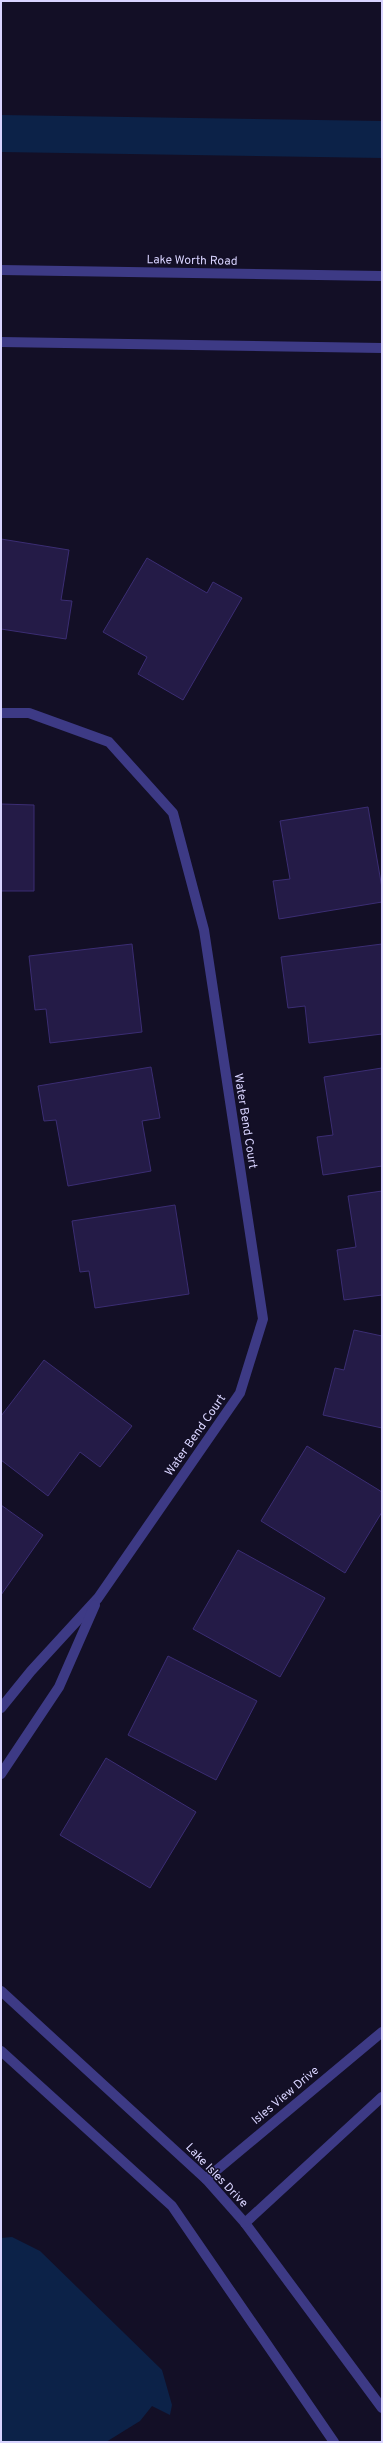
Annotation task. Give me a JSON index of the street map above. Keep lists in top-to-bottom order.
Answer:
{
  "streets": {
    "street": [
      "Lake Worth Road",
      "Water Bend Court",
      "Isles View Drive",
      "Lake Isles Drive"
    ]
  },
  "crossings": [
    ["Isles View Drive", "Lake Isles Drive"]
  ]
}
